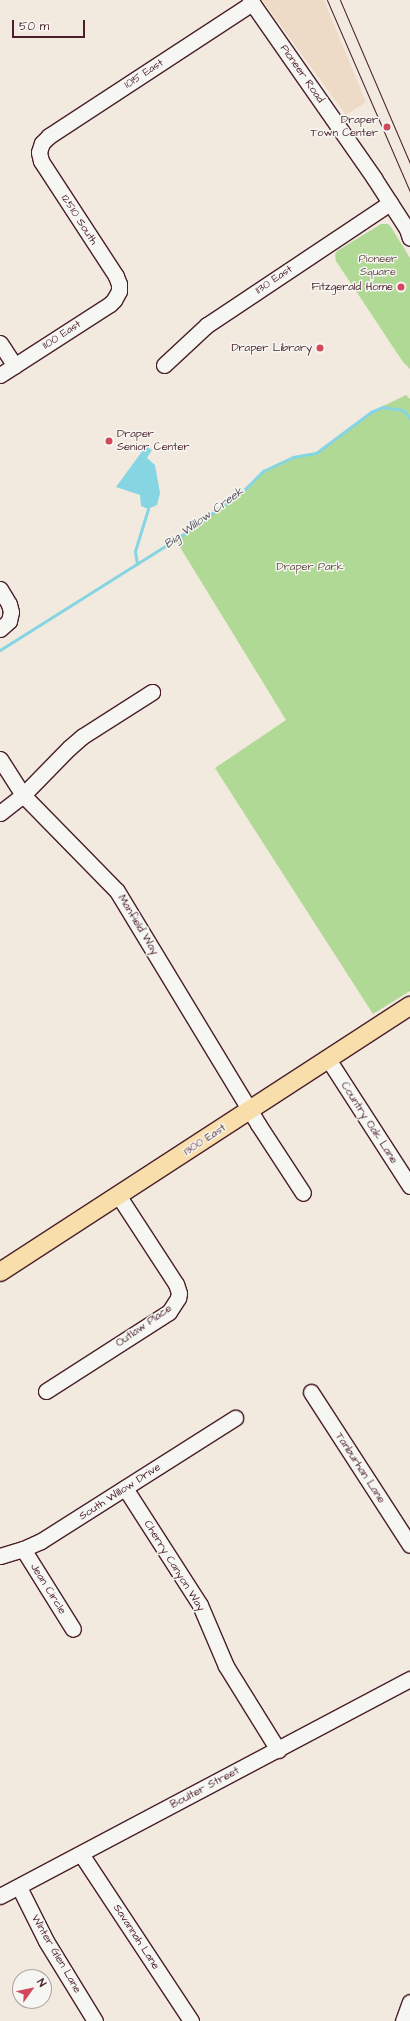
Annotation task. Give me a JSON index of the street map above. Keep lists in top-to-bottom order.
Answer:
{
  "streets": {
    "main road": ["1300 East"],
    "street": [
      "1015 East",
      "Pioneer Road",
      "12510 South",
      "1130 East",
      "1100 East",
      "Manfield Way",
      "Country Oak Lane",
      "Outlaw Place",
      "Tanburhan Lane",
      "South Willow Drive",
      "Cherry Canyon Way",
      "Jean Circle",
      "Boulter Street",
      "Savannah Lane",
      "Winter Glen Lane"
    ]
  },
  "crossings": [
    ["1015 East", "Pioneer Road"],
    ["1015 East", "12510 South"],
    ["Pioneer Road", "1130 East"],
    ["12510 South", "1100 East"],
    ["Manfield Way", "1300 East"],
    ["Country Oak Lane", "1300 East"],
    ["1300 East", "Outlaw Place"],
    ["South Willow Drive", "Cherry Canyon Way"],
    ["South Willow Drive", "Jean Circle"],
    ["Cherry Canyon Way", "Boulter Street"],
    ["Boulter Street", "Savannah Lane"],
    ["Boulter Street", "Winter Glen Lane"]
  ],
  "water": ["Big Willow Creek"],
  "parks": ["Pioneer Square", "Draper Park"],
  "places": [
    "Draper Town Center",
    "Fitzgerald Home",
    "Draper Library",
    "Draper Senior Center"
  ],
  "scale_bar": "50 m",
  "north": "top right"
}
